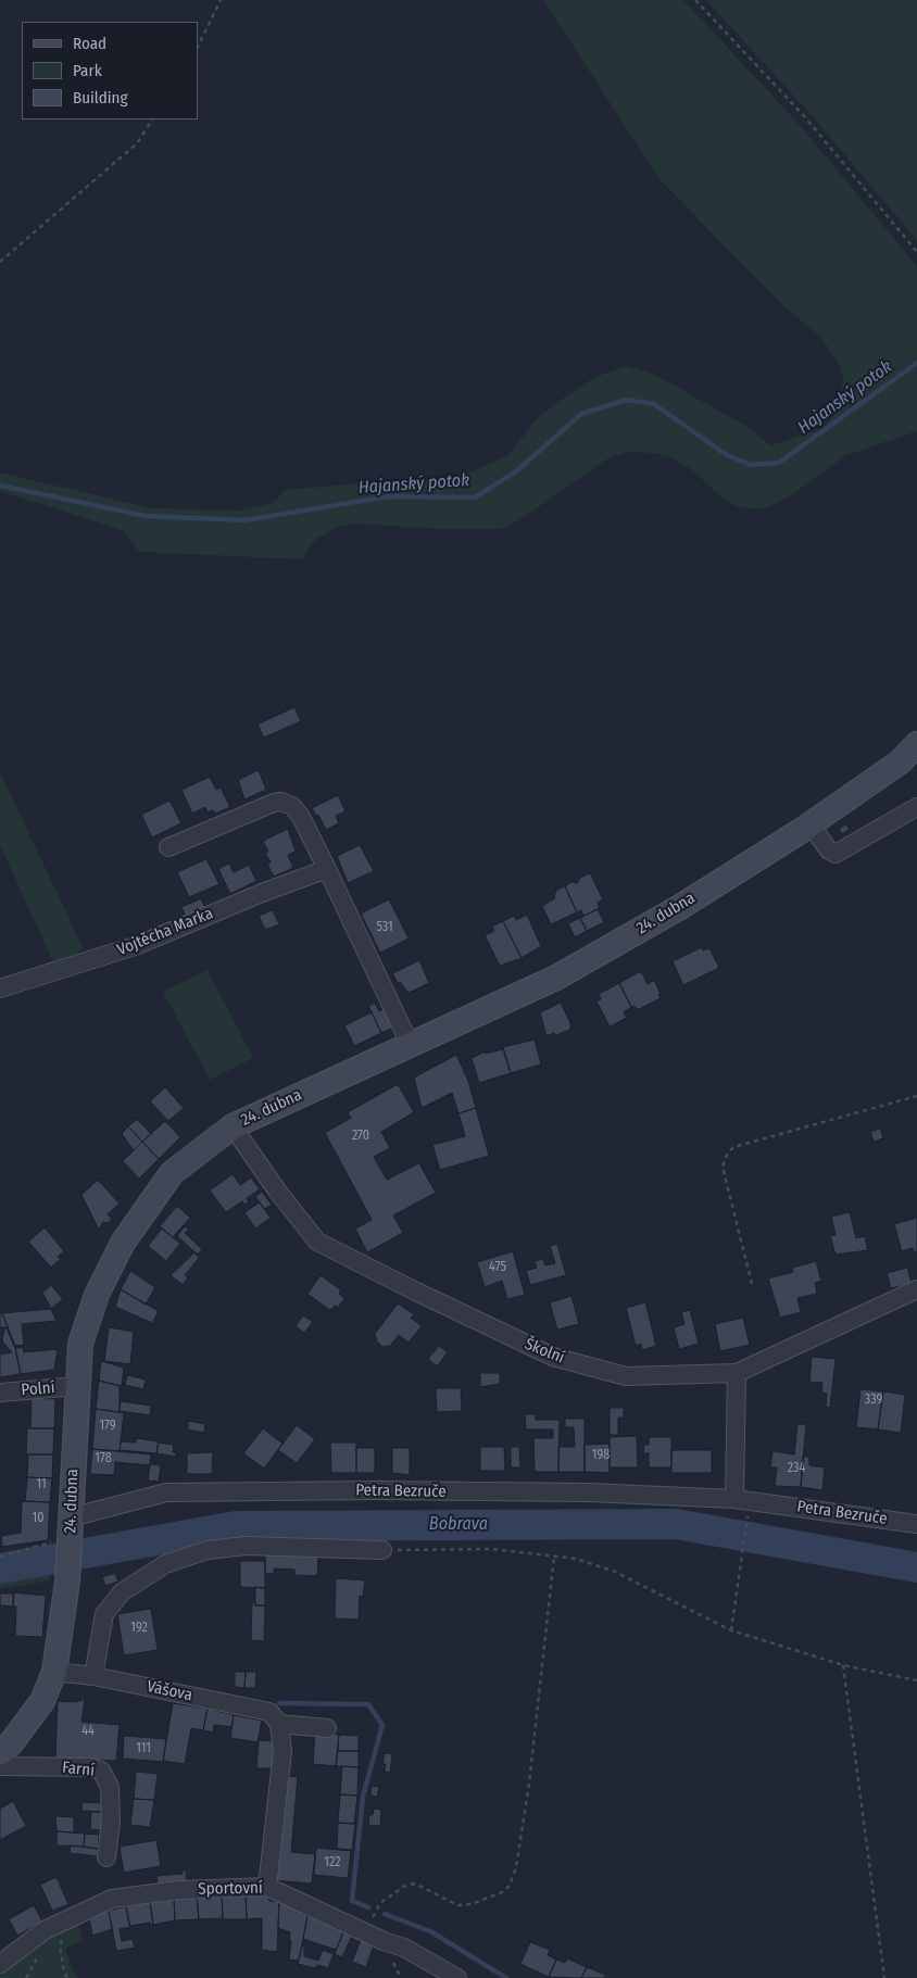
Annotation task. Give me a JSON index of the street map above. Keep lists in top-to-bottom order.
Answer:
{
  "streets": {
    "main road": ["24. dubna"],
    "street": [
      "Vojtěcha Marka",
      "Školní",
      "Polní",
      "Petra Bezruče",
      "Vášova",
      "Farní",
      "Sportovní"
    ]
  },
  "crossings": [
    ["24. dubna", "Školní"],
    ["24. dubna", "Polní"],
    ["24. dubna", "Petra Bezruče"],
    ["24. dubna", "Vášova"]
  ],
  "water": ["Hajanský potok", "Bobrava"],
  "house_numbers": [
    "531",
    "270",
    "475",
    "339",
    "179",
    "198",
    "178",
    "234",
    "11",
    "10",
    "192",
    "44",
    "111",
    "122"
  ],
  "legend": ["Road", "Park", "Building"]
}
